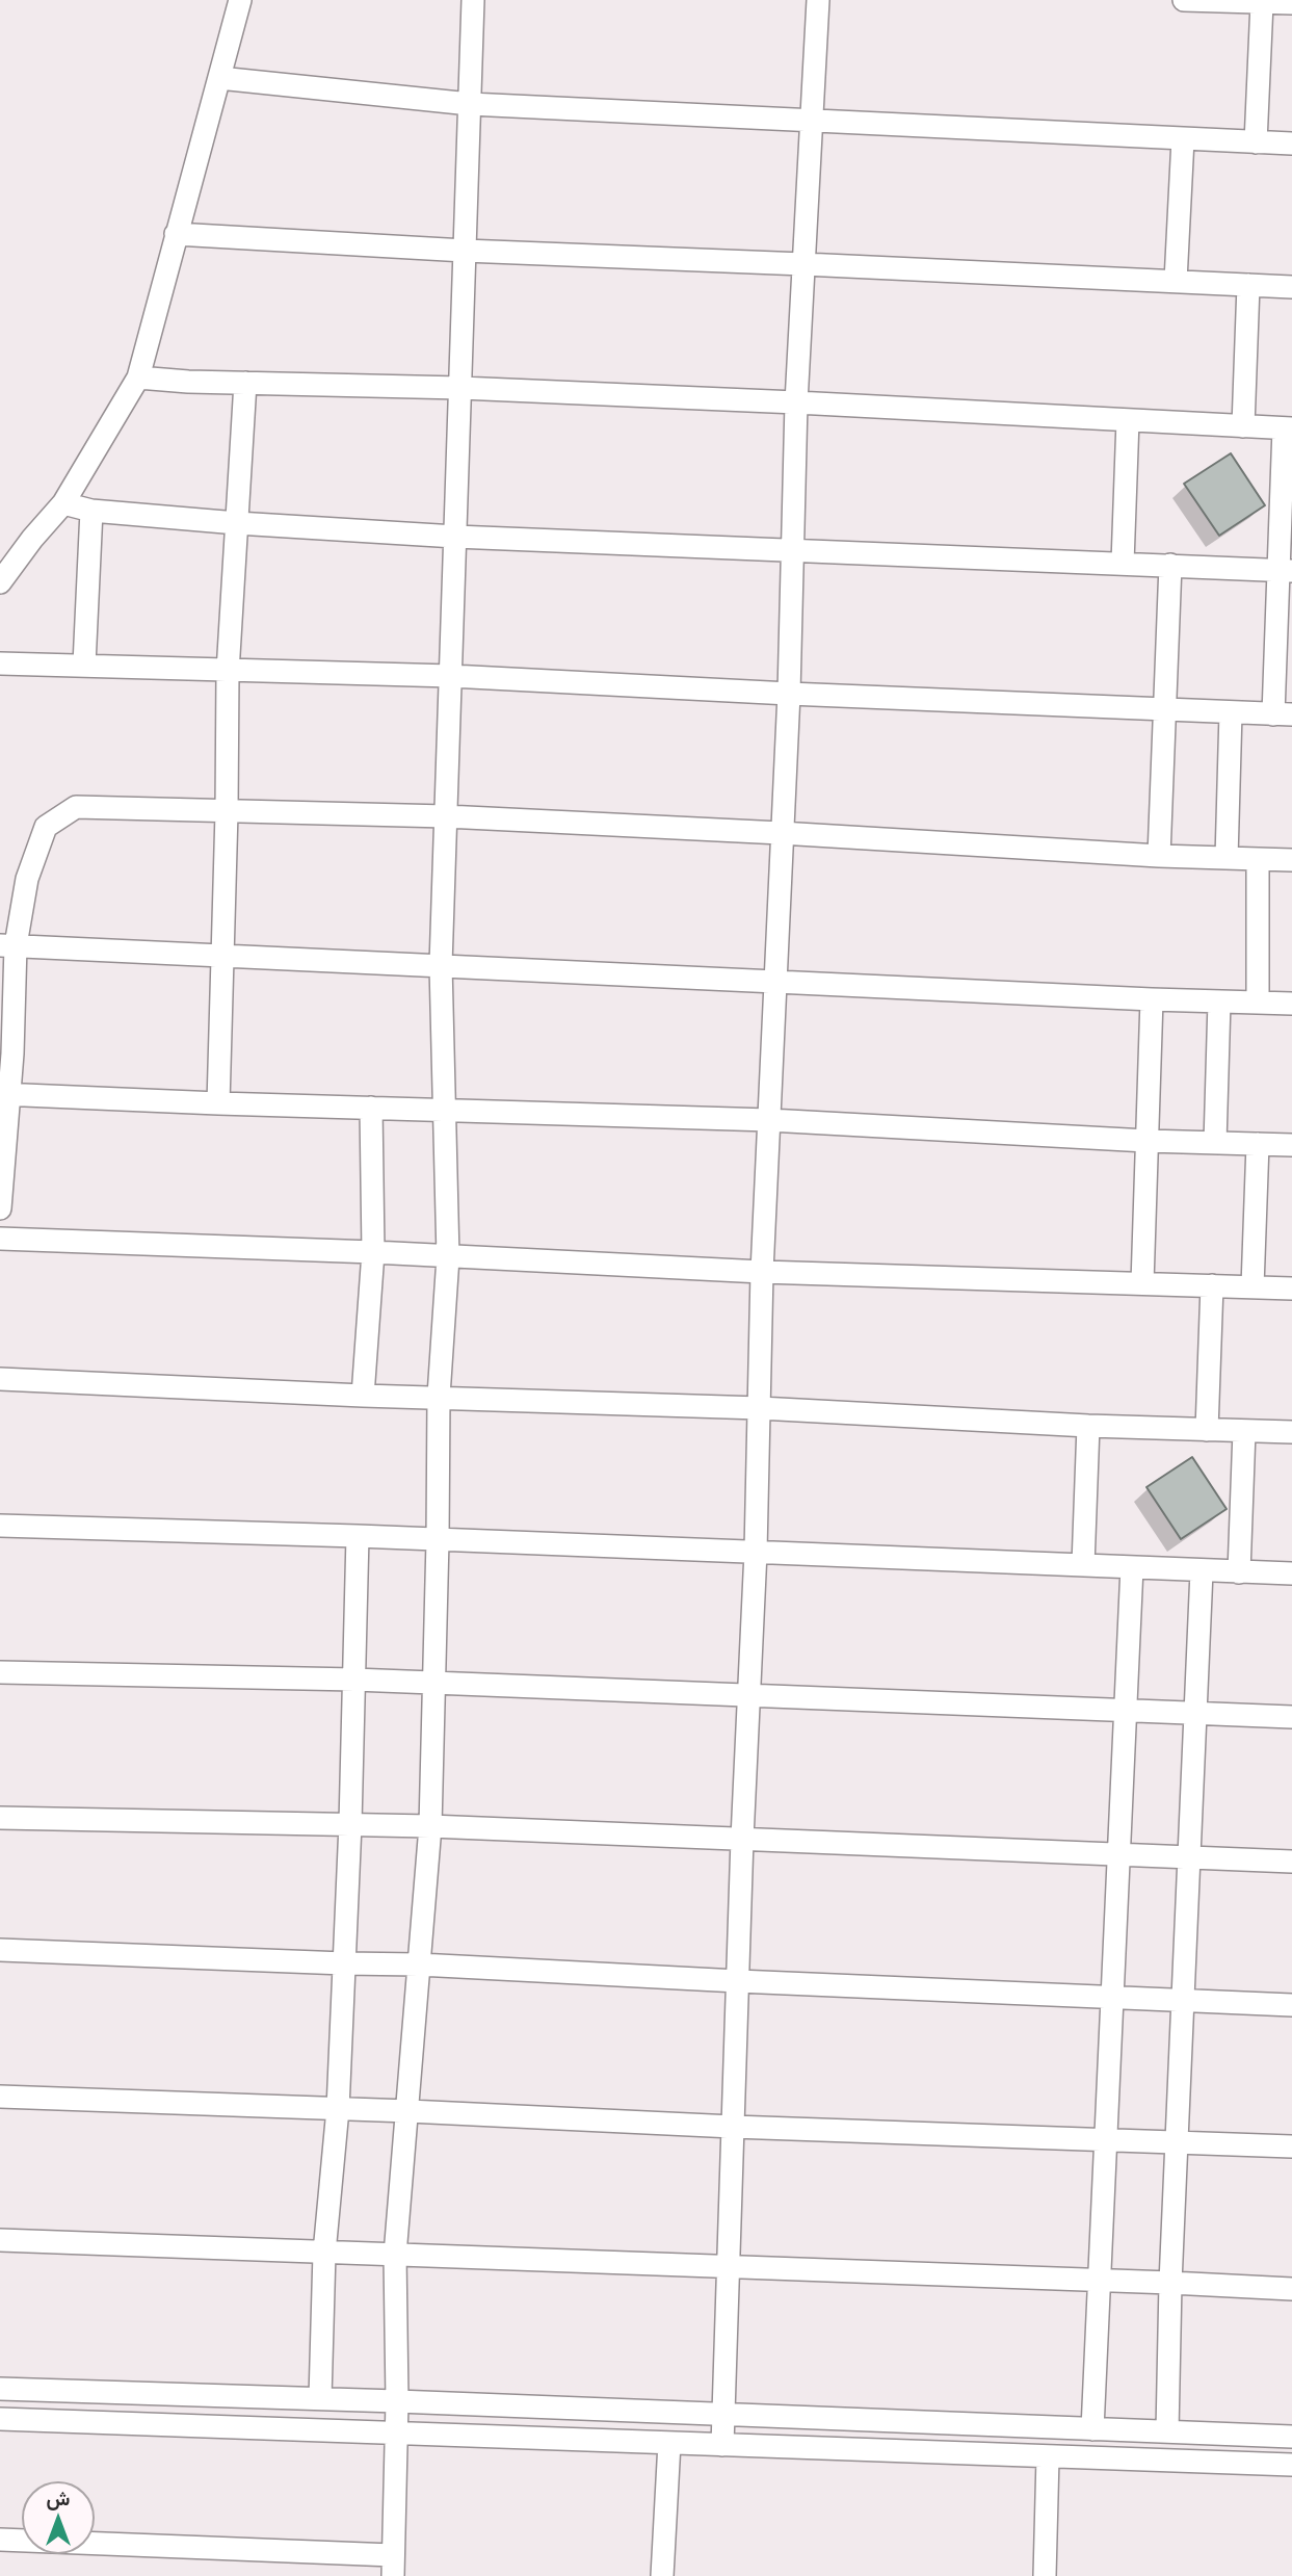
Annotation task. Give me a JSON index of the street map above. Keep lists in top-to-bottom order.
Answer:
{
  "north": "top"
}
